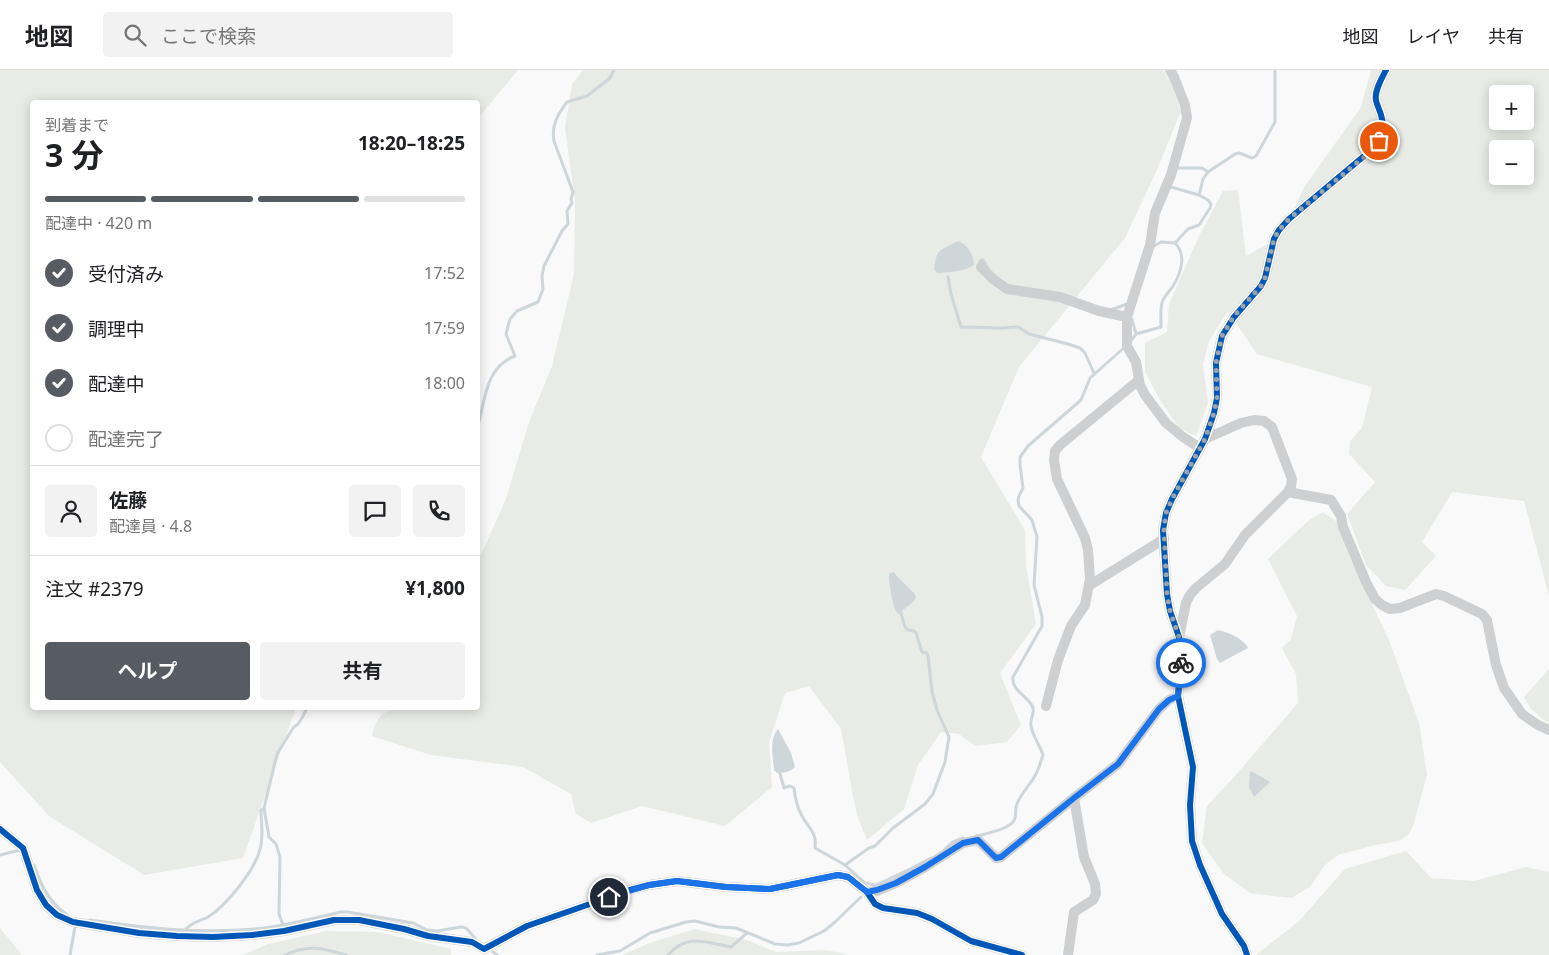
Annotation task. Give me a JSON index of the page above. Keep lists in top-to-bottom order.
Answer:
{
  "page": {
    "header": "地図",
    "search": "ここで検索",
    "nav": ["地図", "レイヤ", "共有"],
    "map_buttons": ["+", "−"],
    "heading": ["3 分", "到着まで", "18:20–18:25"],
    "panel": [
      "佐藤",
      "配達員 · 4.8",
      "注文 #2379",
      "¥1,800"
    ],
    "bar": "配達中 · 420 m",
    "list": [
      ["受付済み", "17:52"],
      ["調理中", "17:59"],
      ["配達中", "18:00"],
      "配達完了"
    ],
    "buttons": ["ヘルプ", "共有"]
  }
}
